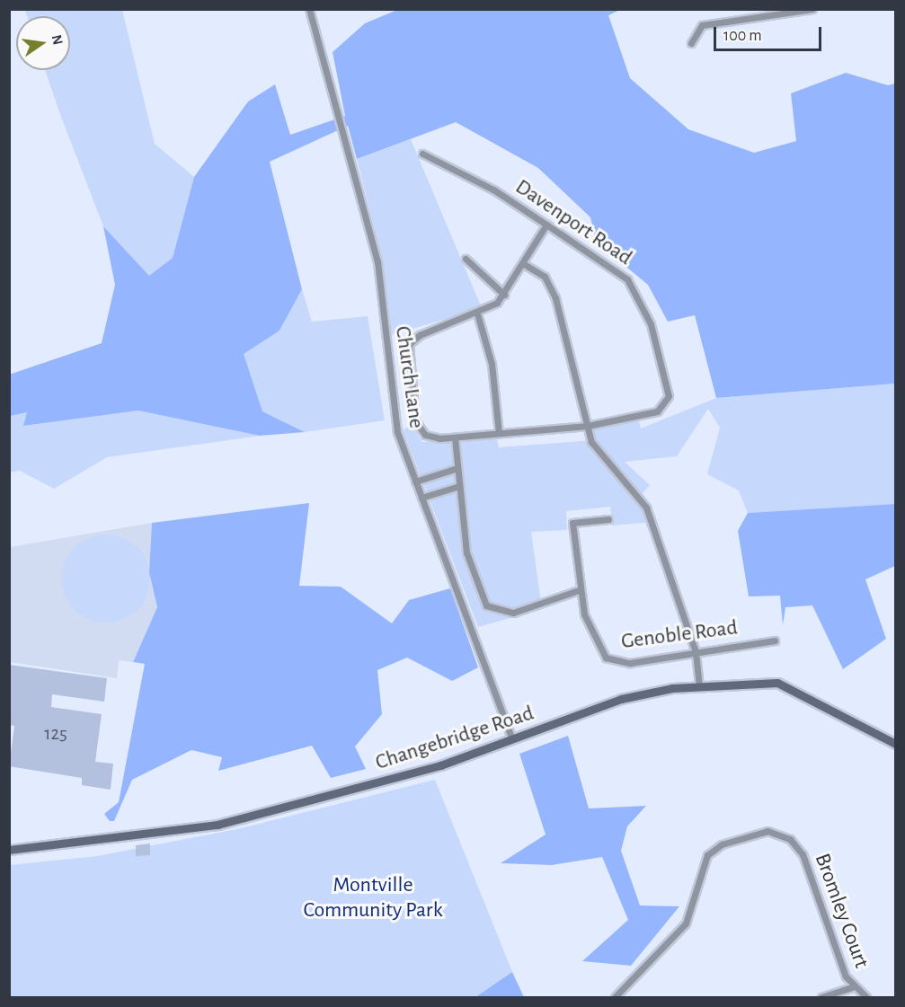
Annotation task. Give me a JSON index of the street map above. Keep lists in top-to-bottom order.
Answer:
{
  "streets": {
    "main road": ["Changebridge Road"],
    "street": [
      "Davenport Road",
      "Church Lane",
      "Genoble Road",
      "Bromley Court"
    ]
  },
  "crossings": [
    ["Church Lane", "Changebridge Road"]
  ],
  "parks": ["Montville Community Park"],
  "house_numbers": ["125"],
  "scale_bar": "100 m",
  "north": "right"
}
